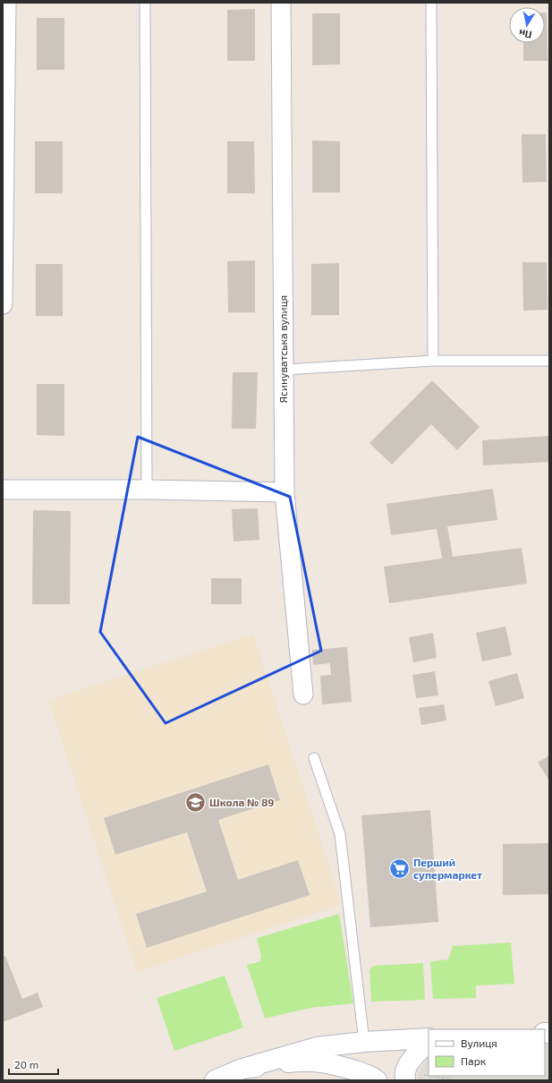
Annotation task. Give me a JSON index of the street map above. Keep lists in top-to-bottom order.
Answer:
{
  "streets": {
    "street": ["Ясинуватська вулиця"]
  },
  "places": {
    "school or university": ["Школа № 89"],
    "supermarket": ["Перший супермаркет"]
  },
  "legend": ["Вулиця", "Парк"],
  "scale_bar": "20 m",
  "north": "bottom"
}
